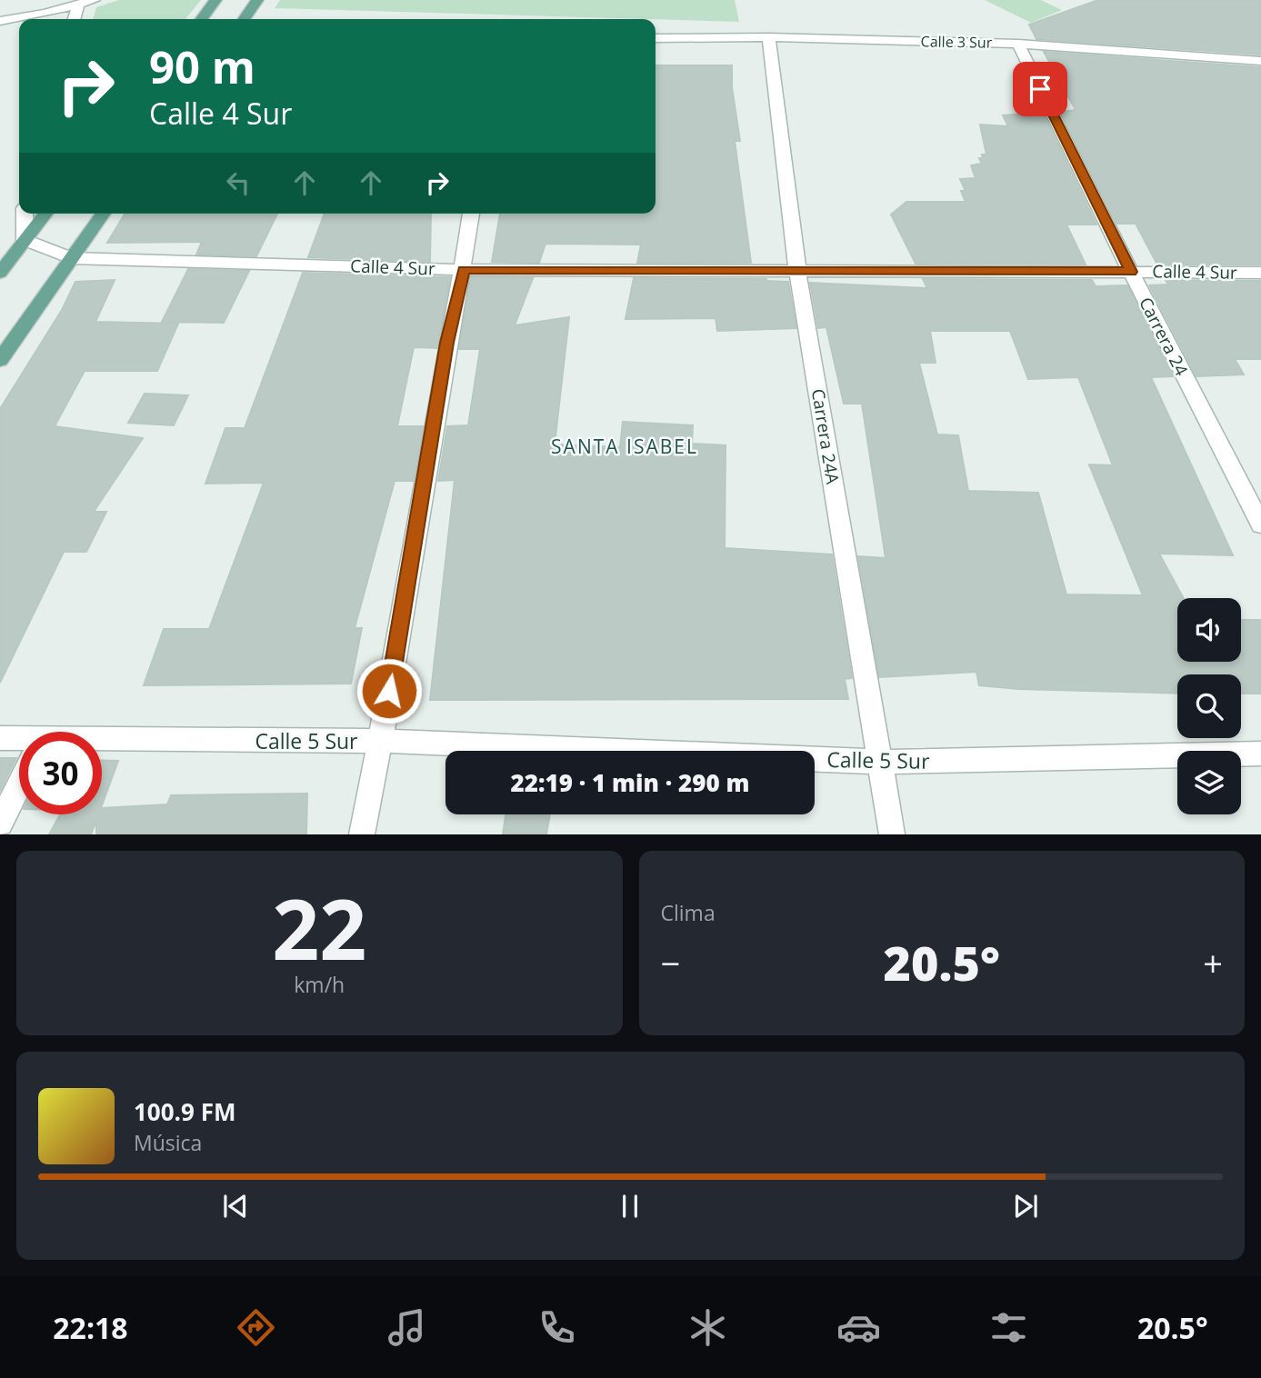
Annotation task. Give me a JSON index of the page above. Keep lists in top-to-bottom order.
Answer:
{
  "streets": {
    "street": [
      "Calle 3 Sur",
      "Calle 4 Sur",
      "Carrera 24",
      "Carrera 24A",
      "Calle 5 Sur"
    ]
  },
  "crossings": [
    ["Calle 3 Sur", "Carrera 24"],
    ["Calle 3 Sur", "Carrera 24A"],
    ["Calle 4 Sur", "Carrera 24"],
    ["Calle 4 Sur", "Carrera 24A"],
    ["Carrera 24A", "Calle 5 Sur"]
  ],
  "districts": ["SANTA ISABEL"],
  "page": {
    "turn": ["90 m", "Calle 4 Sur"],
    "limit": "30",
    "trip": "22:19 · 1 min · 290 m",
    "tile": [
      ["22", "km/h"],
      "Clima"
    ],
    "heat": ["−", "20.5°", "+"],
    "song": ["100.9 FM", "Música"],
    "tabs": ["22:18", "20.5°"]
  }
}
